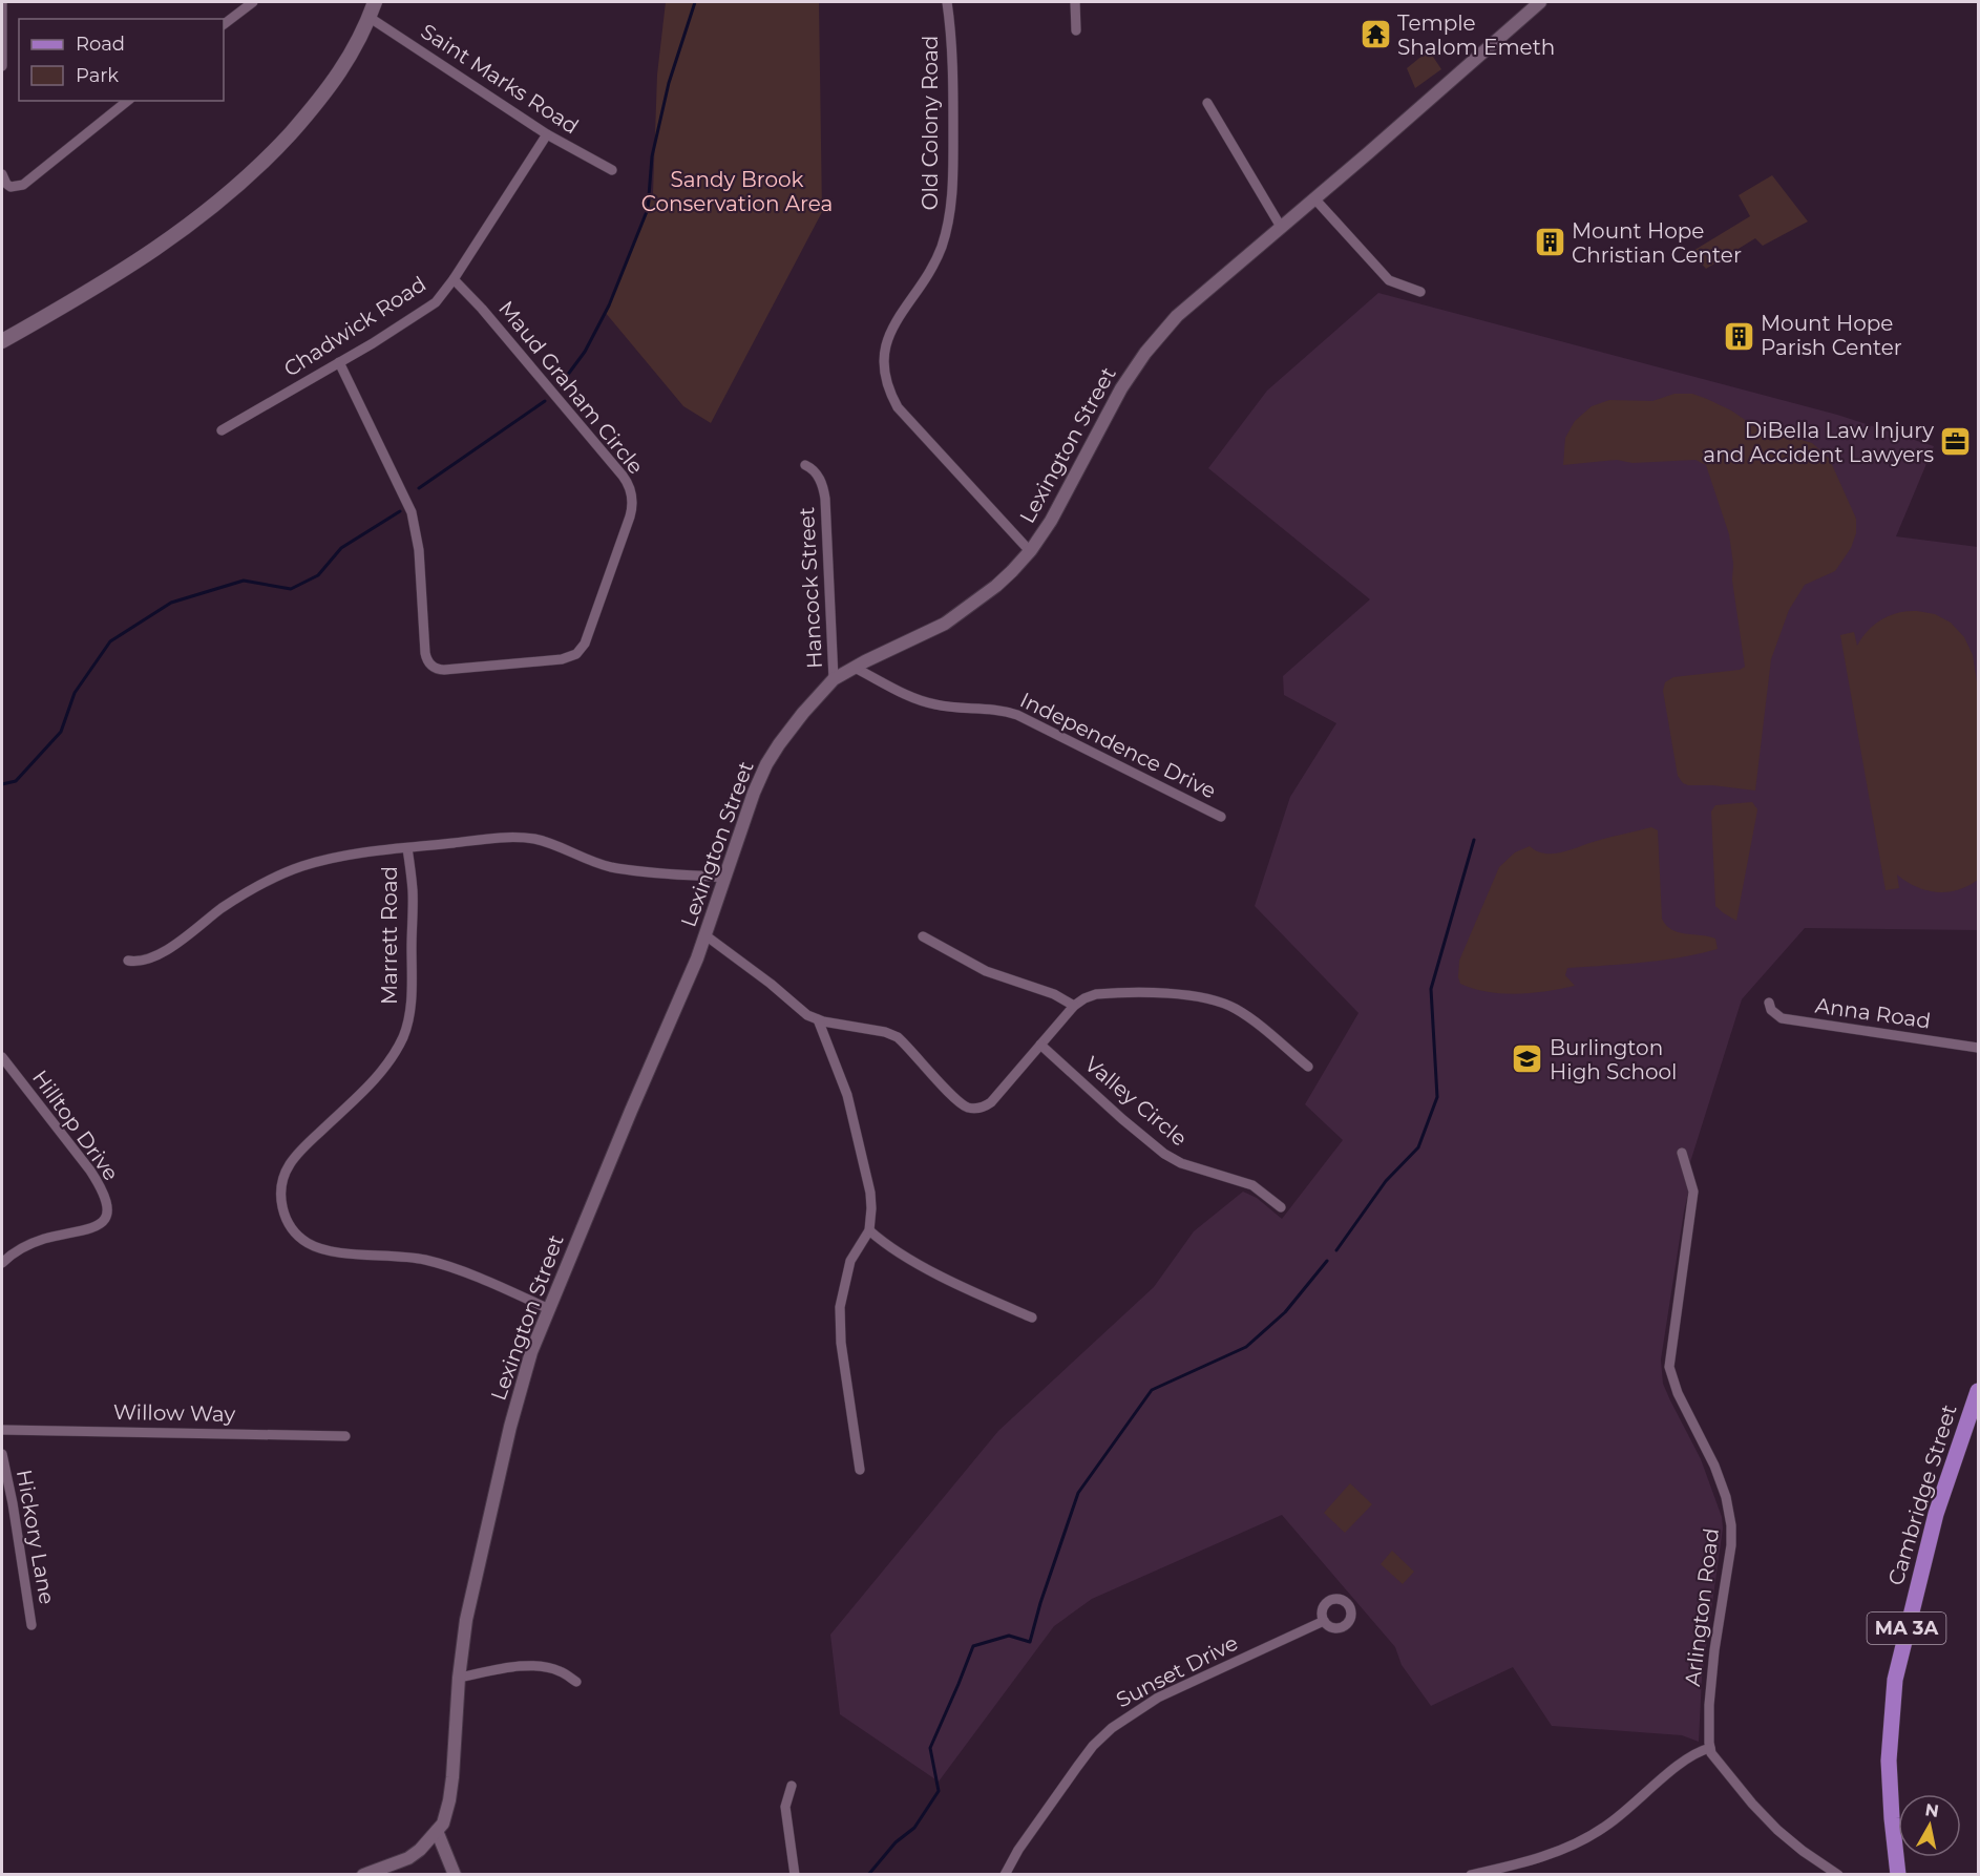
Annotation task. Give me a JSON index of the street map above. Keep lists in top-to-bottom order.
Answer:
{
  "streets": {
    "main road": ["Cambridge Street", "MA 3A"],
    "street": [
      "Saint Marks Road",
      "Old Colony Road",
      "Chadwick Road",
      "Maud Graham Circle",
      "Lexington Street",
      "Hancock Street",
      "Independence Drive",
      "Marrett Road",
      "Anna Road",
      "Valley Circle",
      "Hilltop Drive",
      "Willow Way",
      "Hickory Lane",
      "Arlington Road",
      "Sunset Drive"
    ]
  },
  "crossings": [
    ["Saint Marks Road", "Chadwick Road"],
    ["Old Colony Road", "Lexington Street"],
    ["Chadwick Road", "Maud Graham Circle"],
    ["Lexington Street", "Hancock Street"],
    ["Lexington Street", "Independence Drive"],
    ["Lexington Street", "Marrett Road"]
  ],
  "parks": ["Sandy Brook Conservation Area"],
  "places": {
    "temple": ["Temple Shalom Emeth"],
    "building": ["Mount Hope Christian Center", "Mount Hope Parish Center"],
    "office": ["DiBella Law Injury and Accident Lawyers"],
    "school or university": ["Burlington High School"]
  },
  "legend": ["Road", "Park"],
  "north": "top"
}
